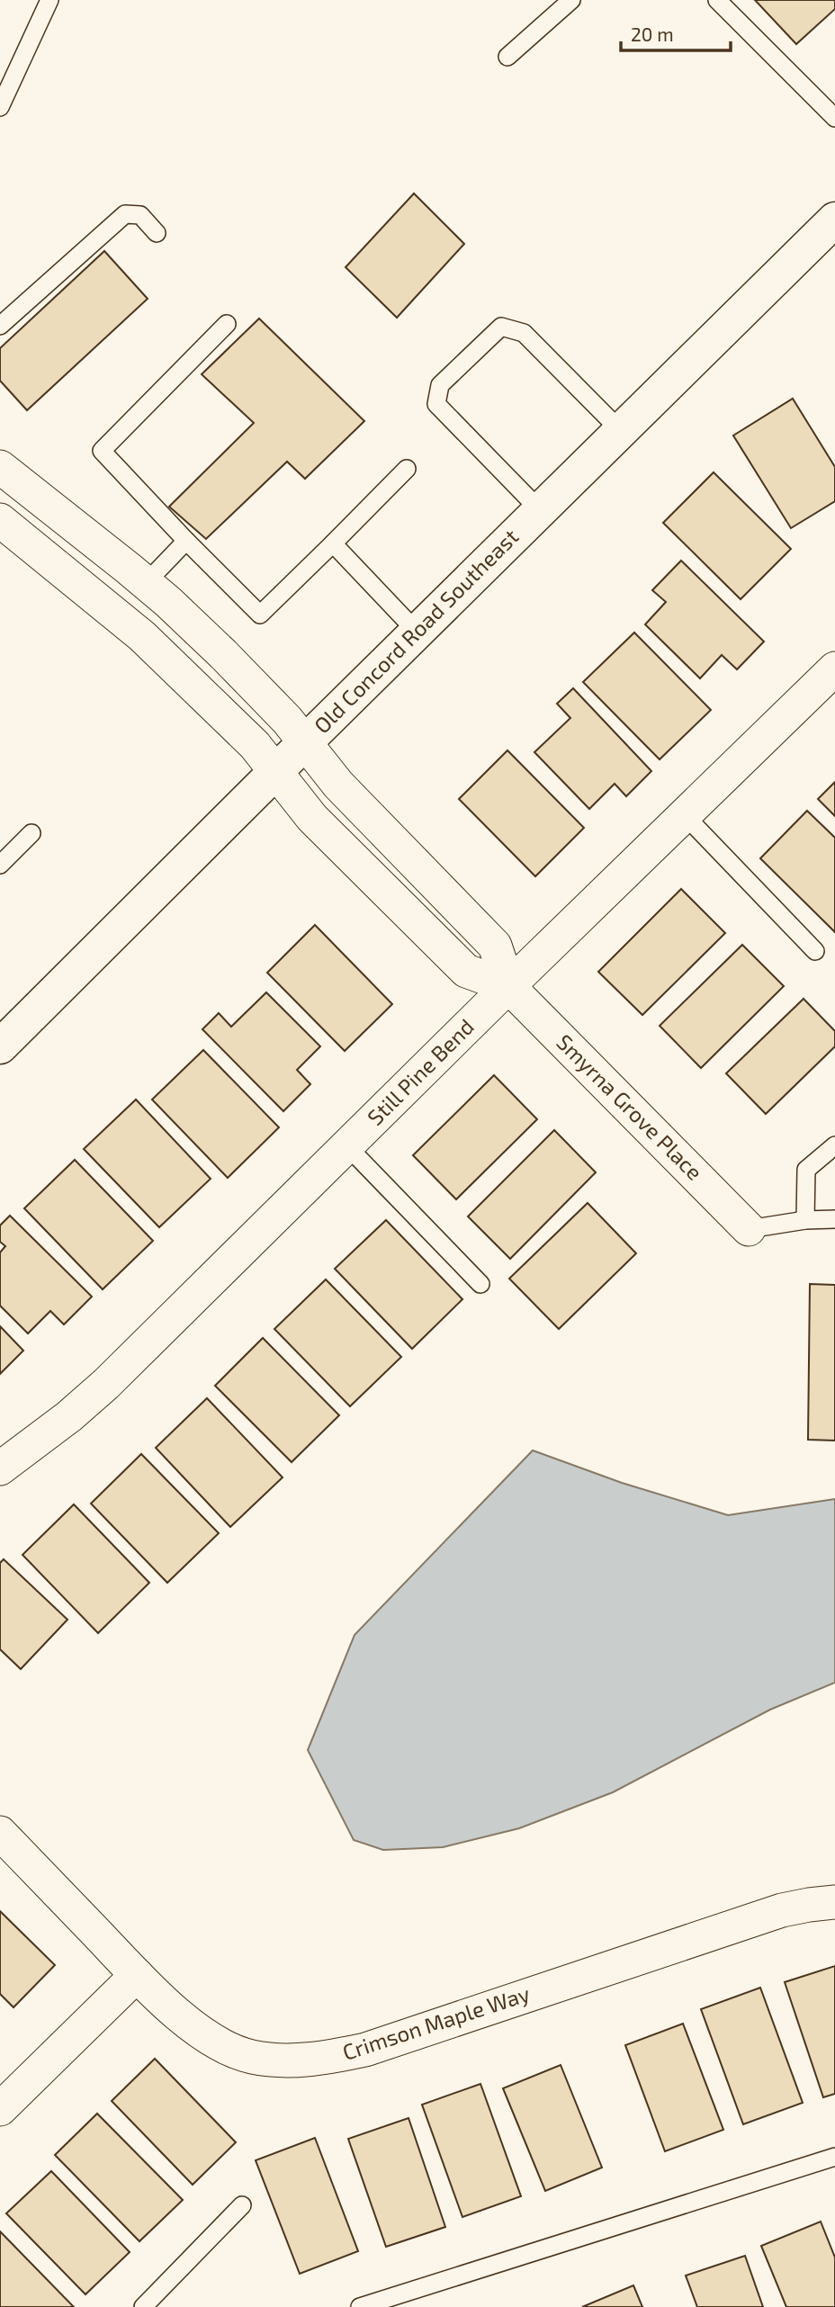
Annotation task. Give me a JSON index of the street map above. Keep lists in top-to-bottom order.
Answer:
{
  "streets": {
    "street": [
      "Old Concord Road Southeast",
      "Still Pine Bend",
      "Smyrna Grove Place",
      "Crimson Maple Way"
    ]
  },
  "crossings": [
    ["Old Concord Road Southeast", "Smyrna Grove Place"],
    ["Still Pine Bend", "Smyrna Grove Place"]
  ],
  "scale_bar": "20 m"
}
